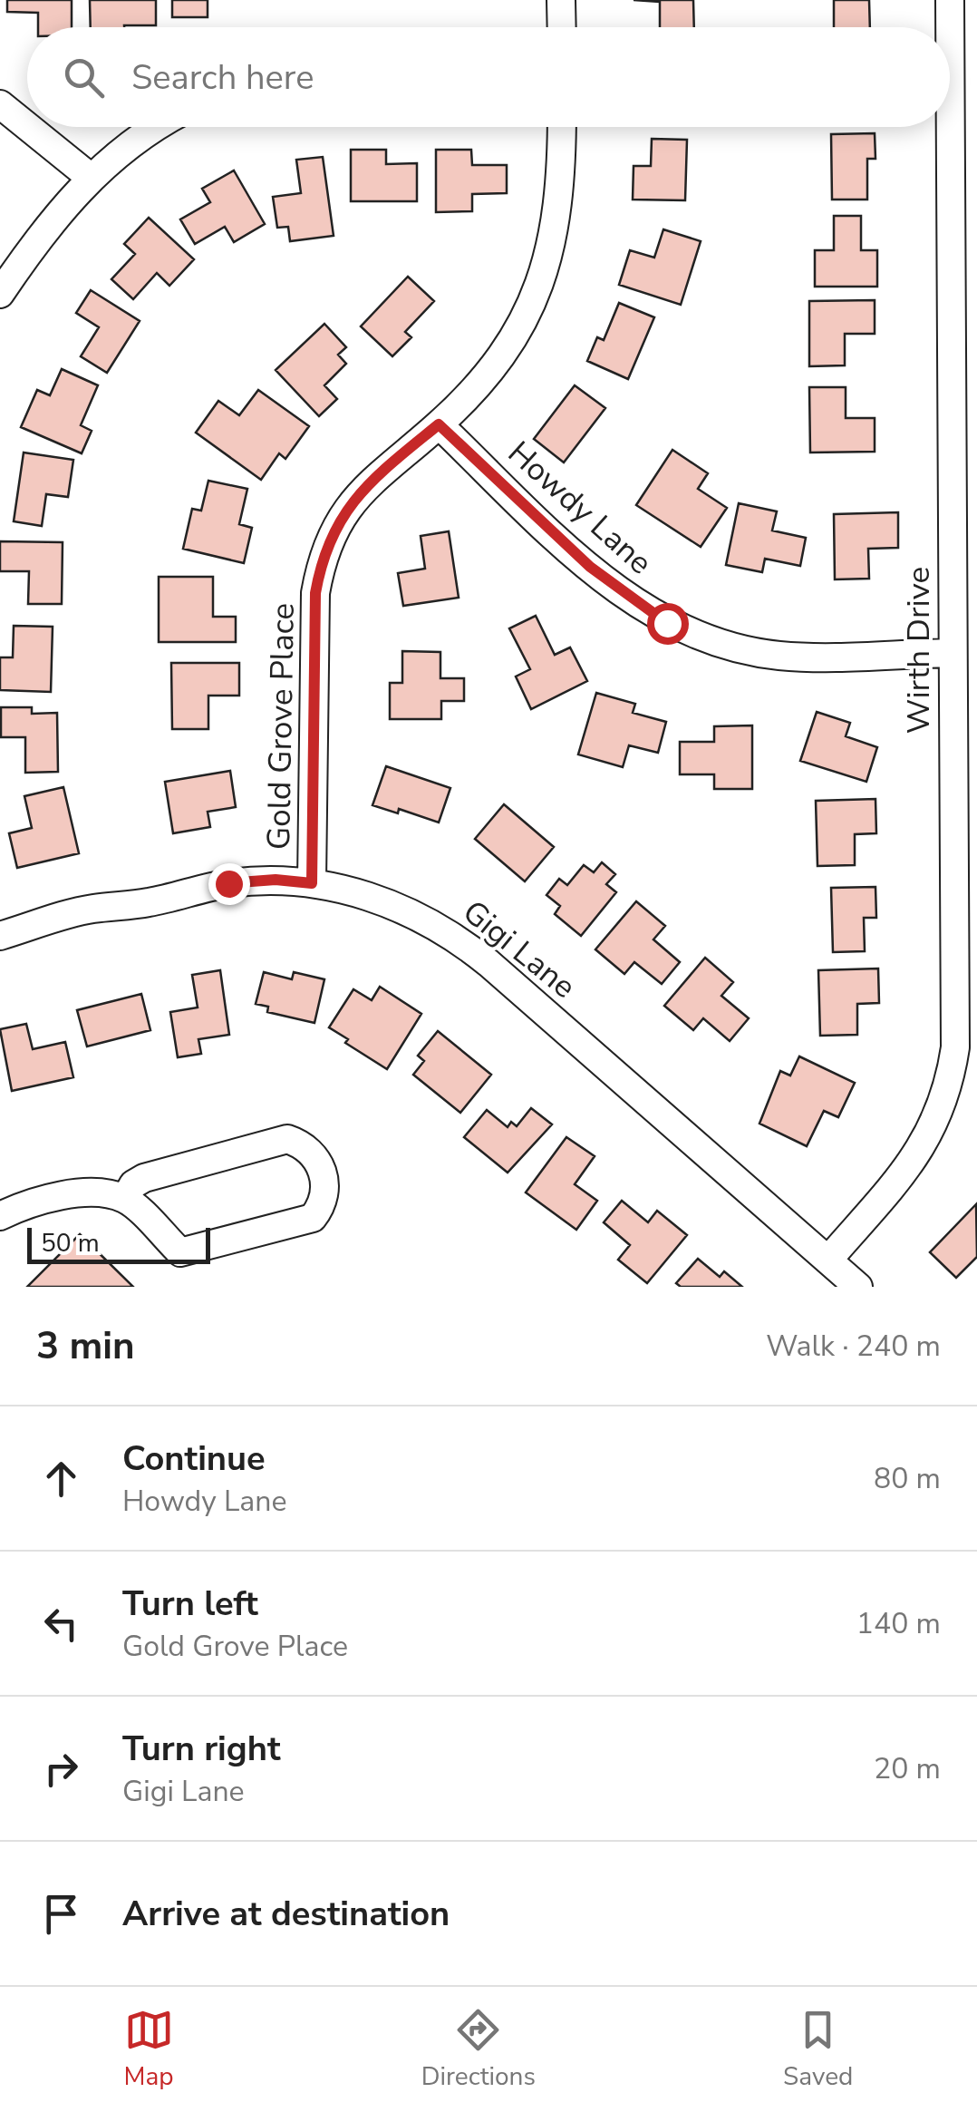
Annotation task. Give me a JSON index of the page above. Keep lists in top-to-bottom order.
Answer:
{
  "streets": {
    "street": [
      "Howdy Lane",
      "Wirth Drive",
      "Gold Grove Place",
      "Gigi Lane"
    ]
  },
  "crossings": [
    ["Howdy Lane", "Wirth Drive"],
    ["Howdy Lane", "Gold Grove Place"],
    ["Wirth Drive", "Gigi Lane"],
    ["Gold Grove Place", "Gigi Lane"]
  ],
  "scale_bar": "50 m",
  "page": {
    "search": "Search here",
    "scale": "50 m",
    "heading": ["3 min", "Walk · 240 m"],
    "list": [
      ["Continue", "Howdy Lane", "80 m"],
      ["Turn left", "Gold Grove Place", "140 m"],
      ["Turn right", "Gigi Lane", "20 m"],
      "Arrive at destination"
    ],
    "nav": ["Map", "Directions", "Saved"]
  }
}
